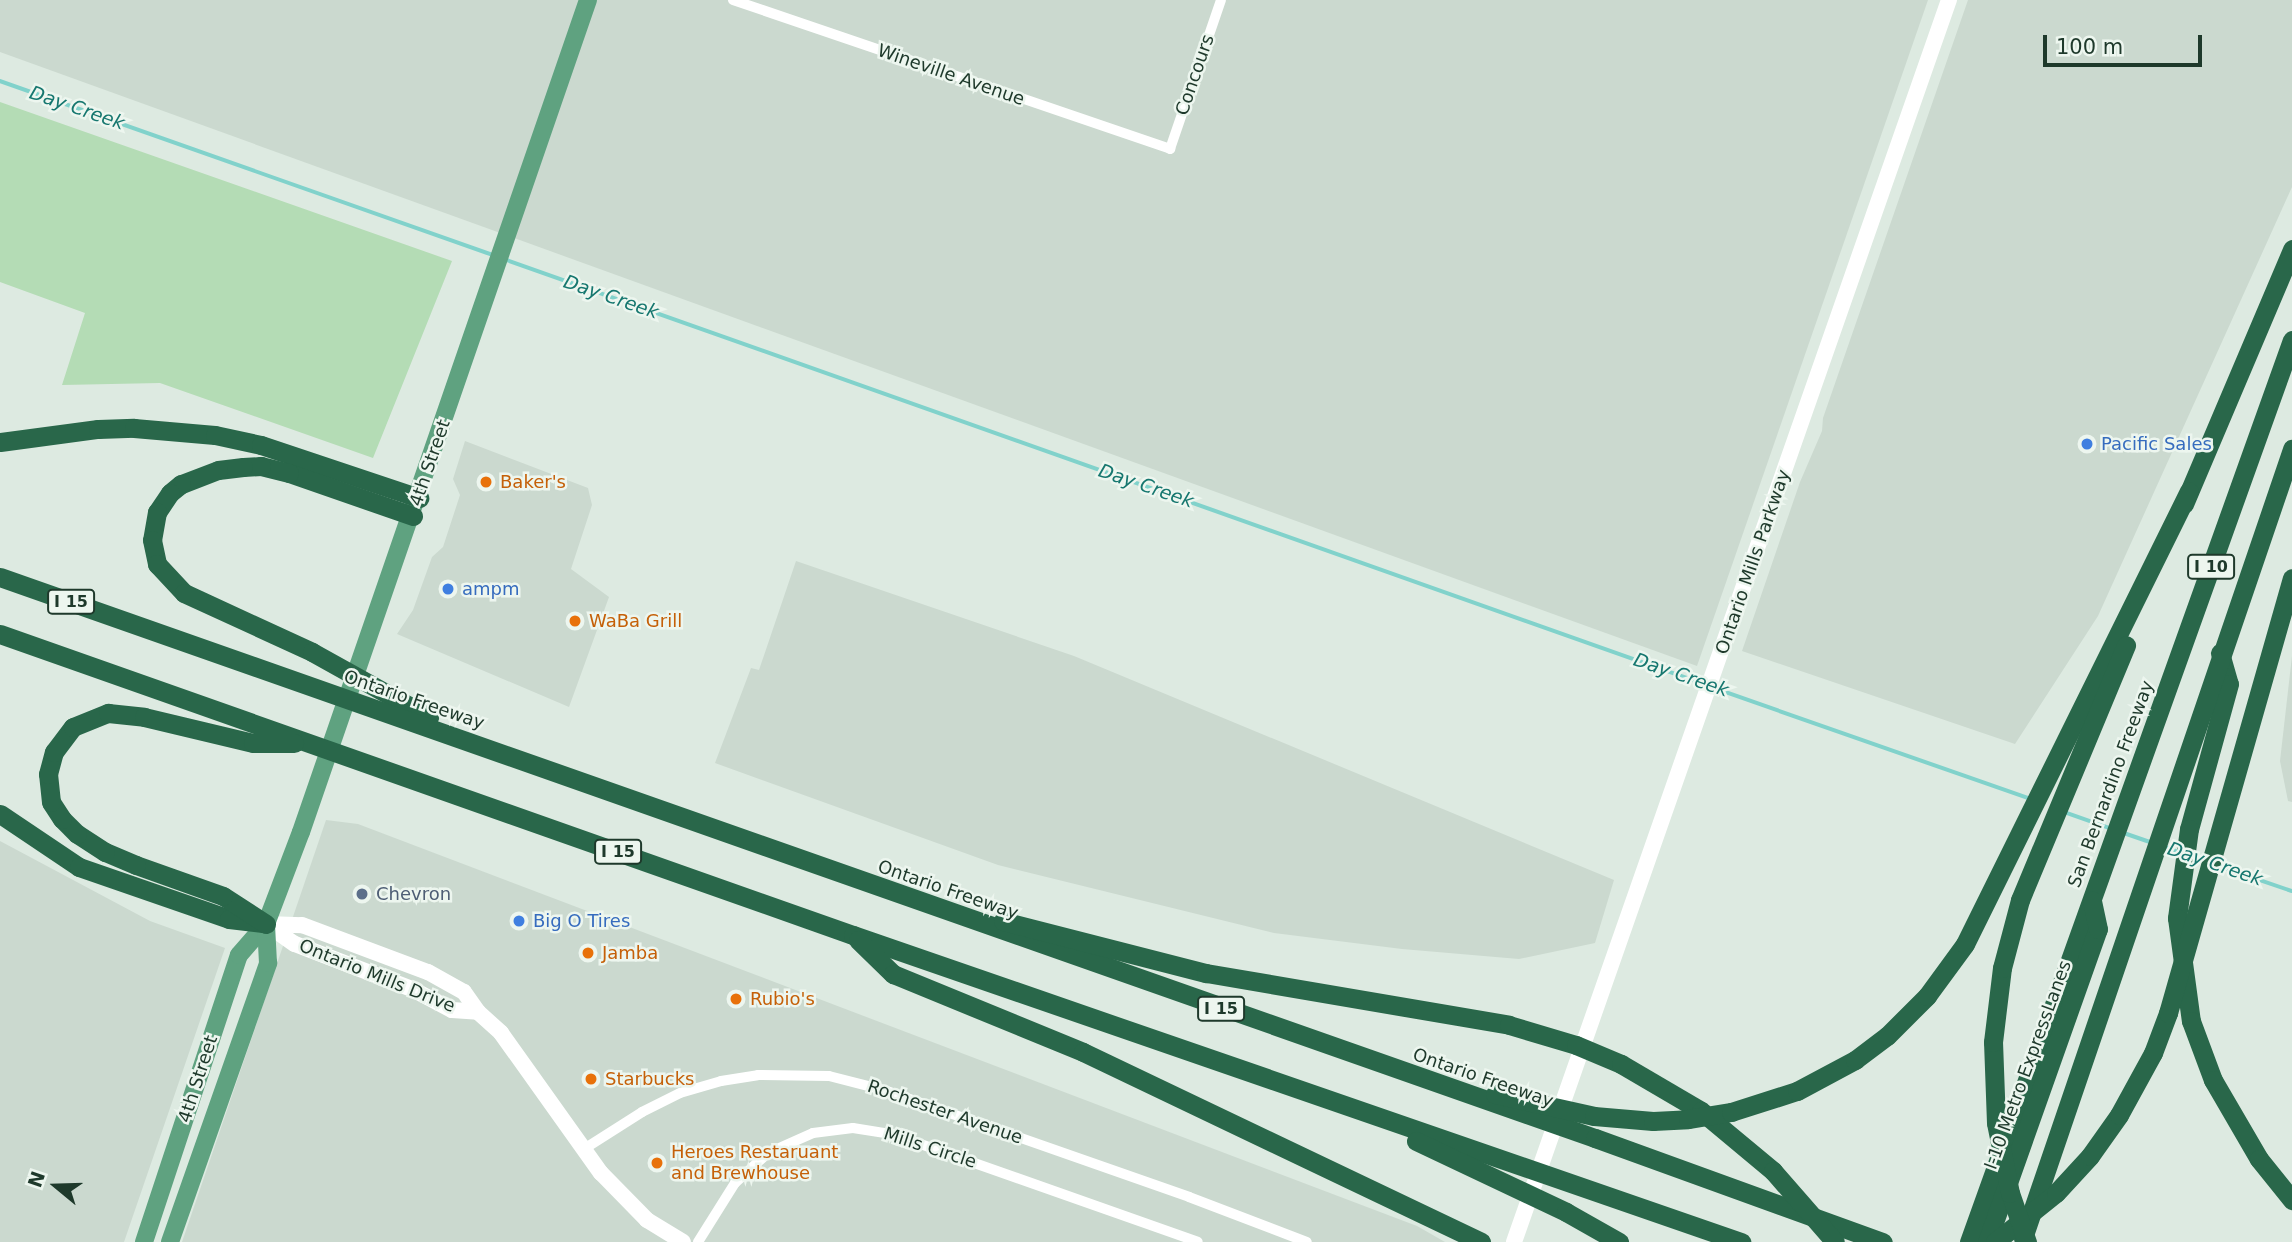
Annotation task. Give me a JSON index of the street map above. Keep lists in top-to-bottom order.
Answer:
{
  "streets": {
    "highway": [
      "I 10",
      "I 15",
      "Ontario Freeway",
      "San Bernardino Freeway",
      "I-10 Metro ExpressLanes"
    ],
    "main road": ["4th Street", "Ontario Mills Parkway", "Ontario Mills Drive"],
    "street": [
      "Wineville Avenue",
      "Concours",
      "Rochester Avenue",
      "Mills Circle"
    ]
  },
  "crossings": [
    ["Wineville Avenue", "Concours"],
    ["4th Street", "Ontario Mills Drive"],
    ["San Bernardino Freeway", "I-10 Metro ExpressLanes"],
    ["Ontario Mills Drive", "Rochester Avenue"]
  ],
  "water": ["Day Creek"],
  "places": [
    "Pacific Sales",
    "Baker's",
    "ampm",
    "WaBa Grill",
    "Chevron",
    "Big O Tires",
    "Jamba",
    "Rubio's",
    "Starbucks",
    "Heroes Restaruant and Brewhouse"
  ],
  "scale_bar": "100 m",
  "north": "left"
}
